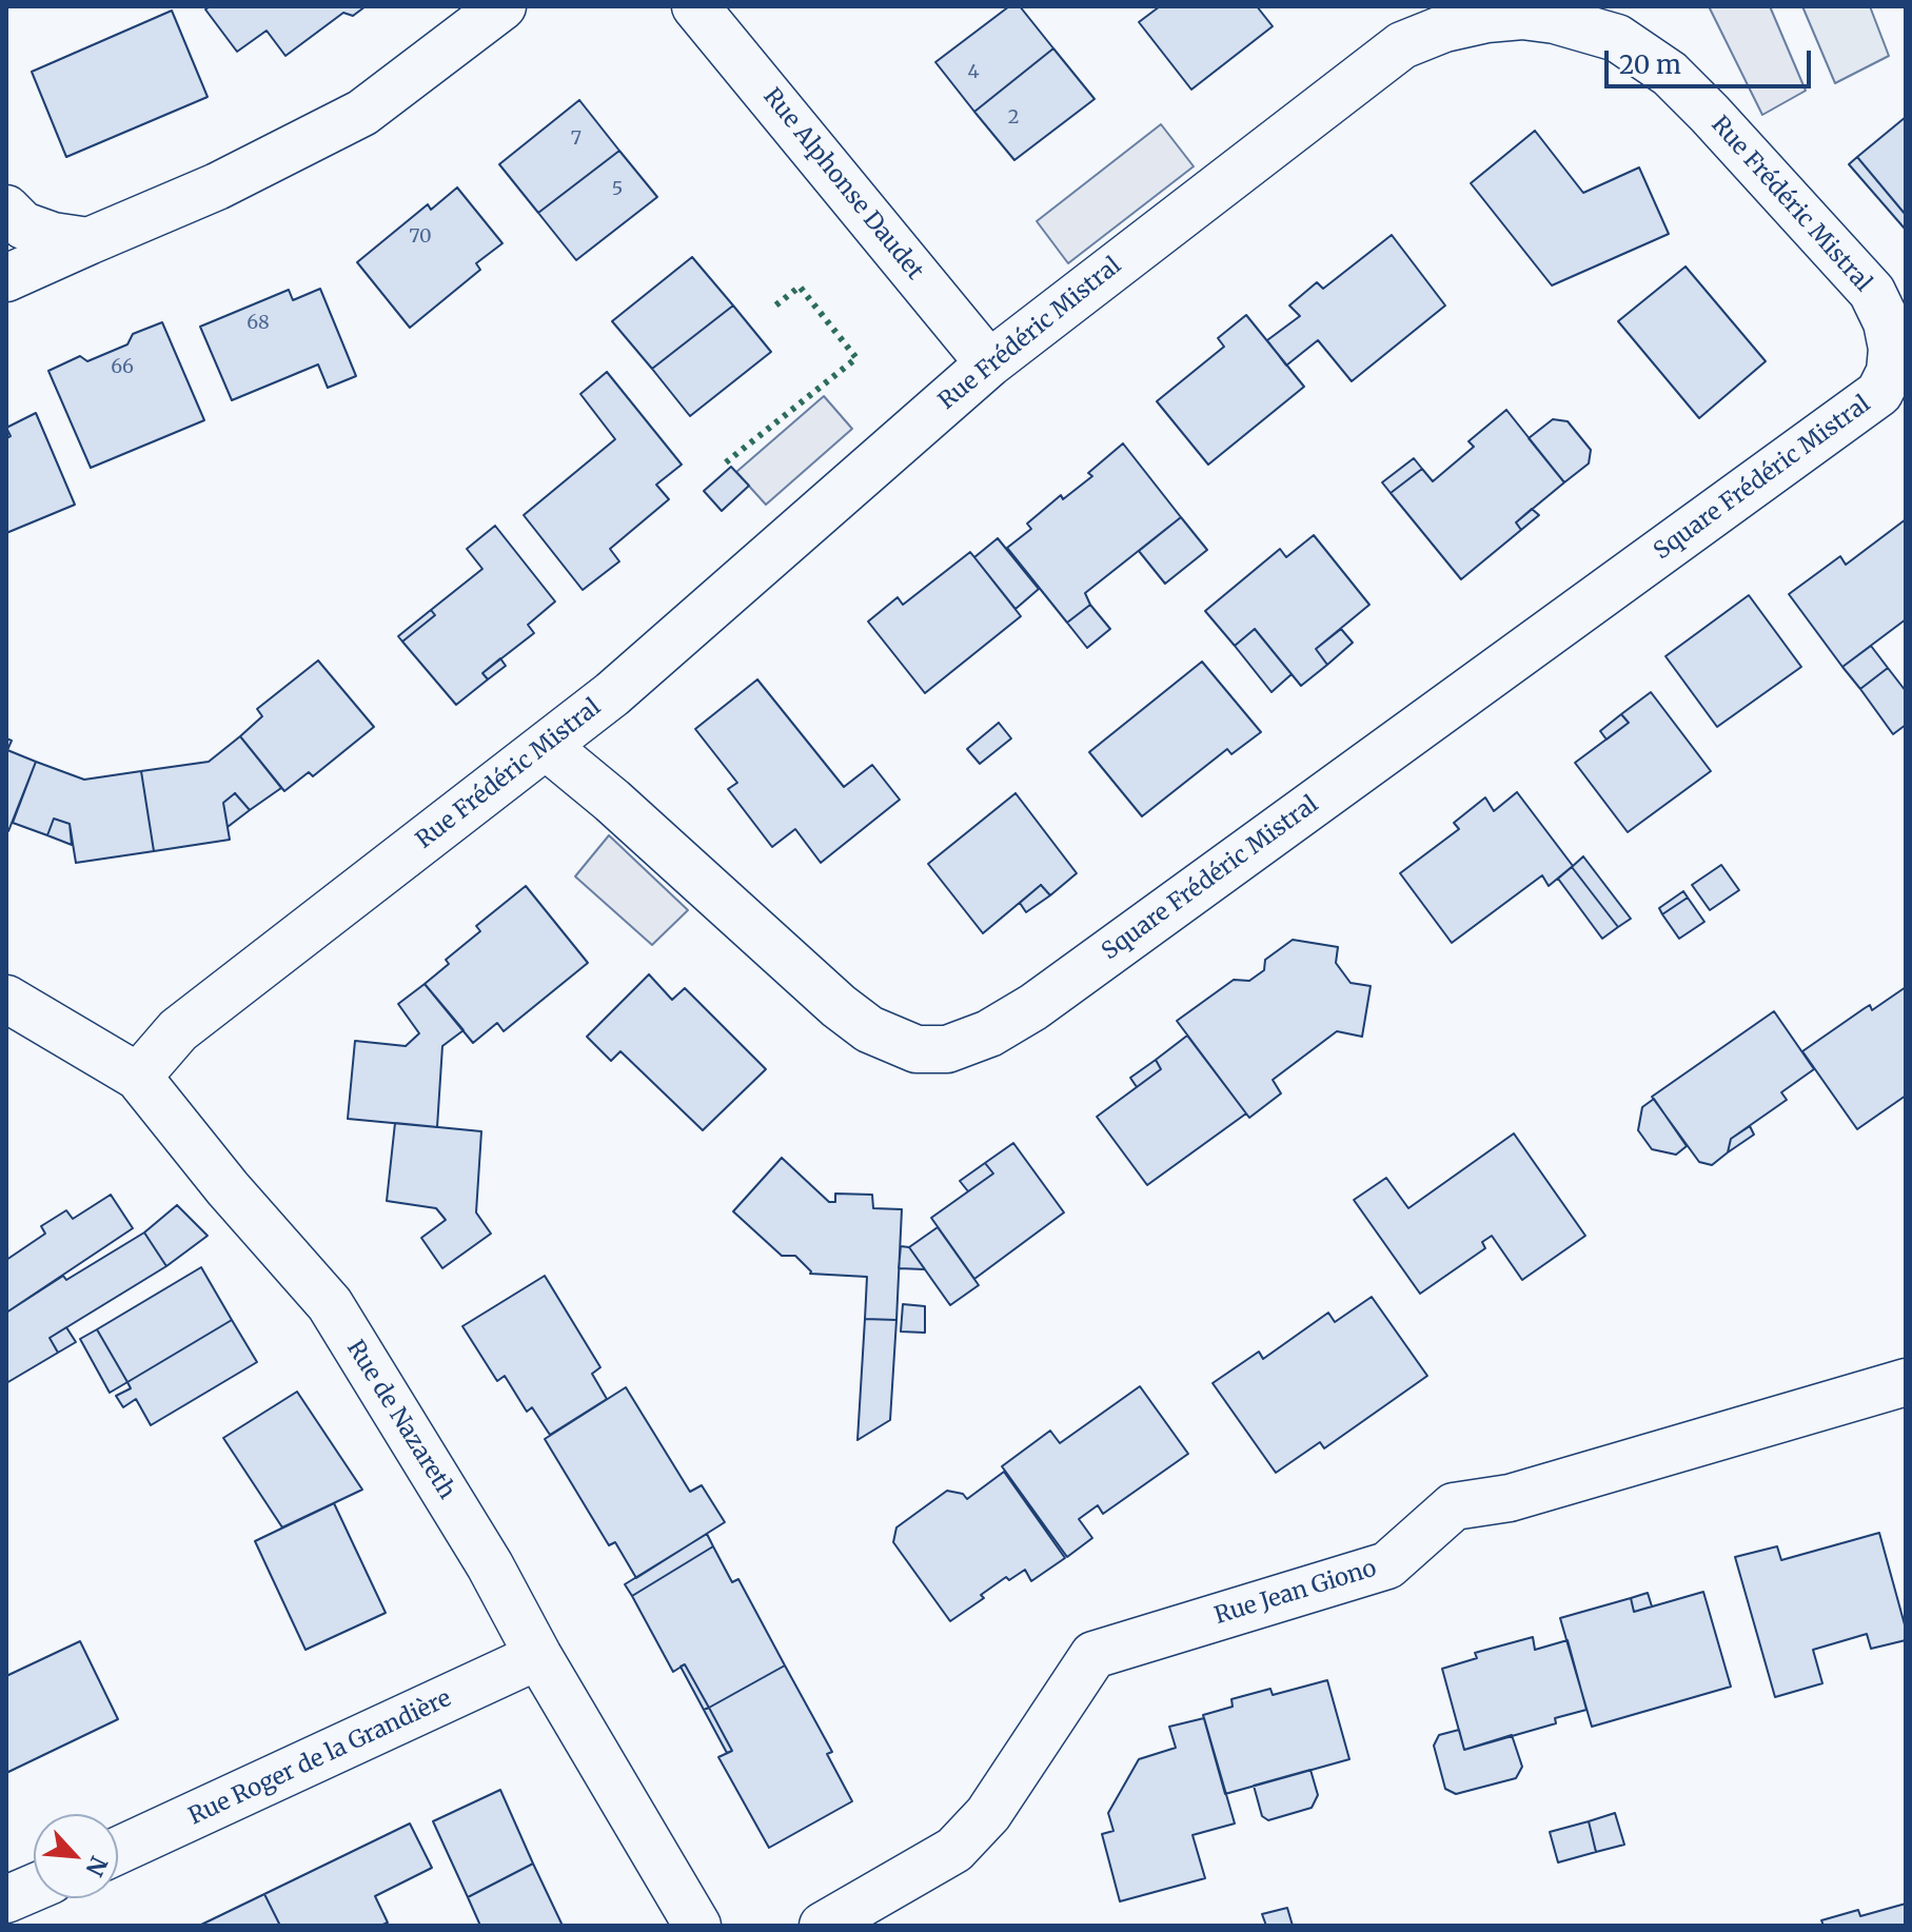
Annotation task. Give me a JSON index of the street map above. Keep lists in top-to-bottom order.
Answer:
{
  "streets": {
    "street": [
      "Rue Alphonse Daudet",
      "Rue Frédéric Mistral",
      "Square Frédéric Mistral",
      "Rue de Nazareth",
      "Rue Jean Giono",
      "Rue Roger de la Grandière"
    ]
  },
  "crossings": [
    ["Rue Alphonse Daudet", "Rue Frédéric Mistral"],
    ["Rue Frédéric Mistral", "Square Frédéric Mistral"],
    ["Rue Frédéric Mistral", "Rue de Nazareth"],
    ["Rue de Nazareth", "Rue Roger de la Grandière"]
  ],
  "house_numbers": [
    "4",
    "2",
    "7",
    "5",
    "70",
    "68",
    "66"
  ],
  "scale_bar": "20 m",
  "north": "bottom right"
}
